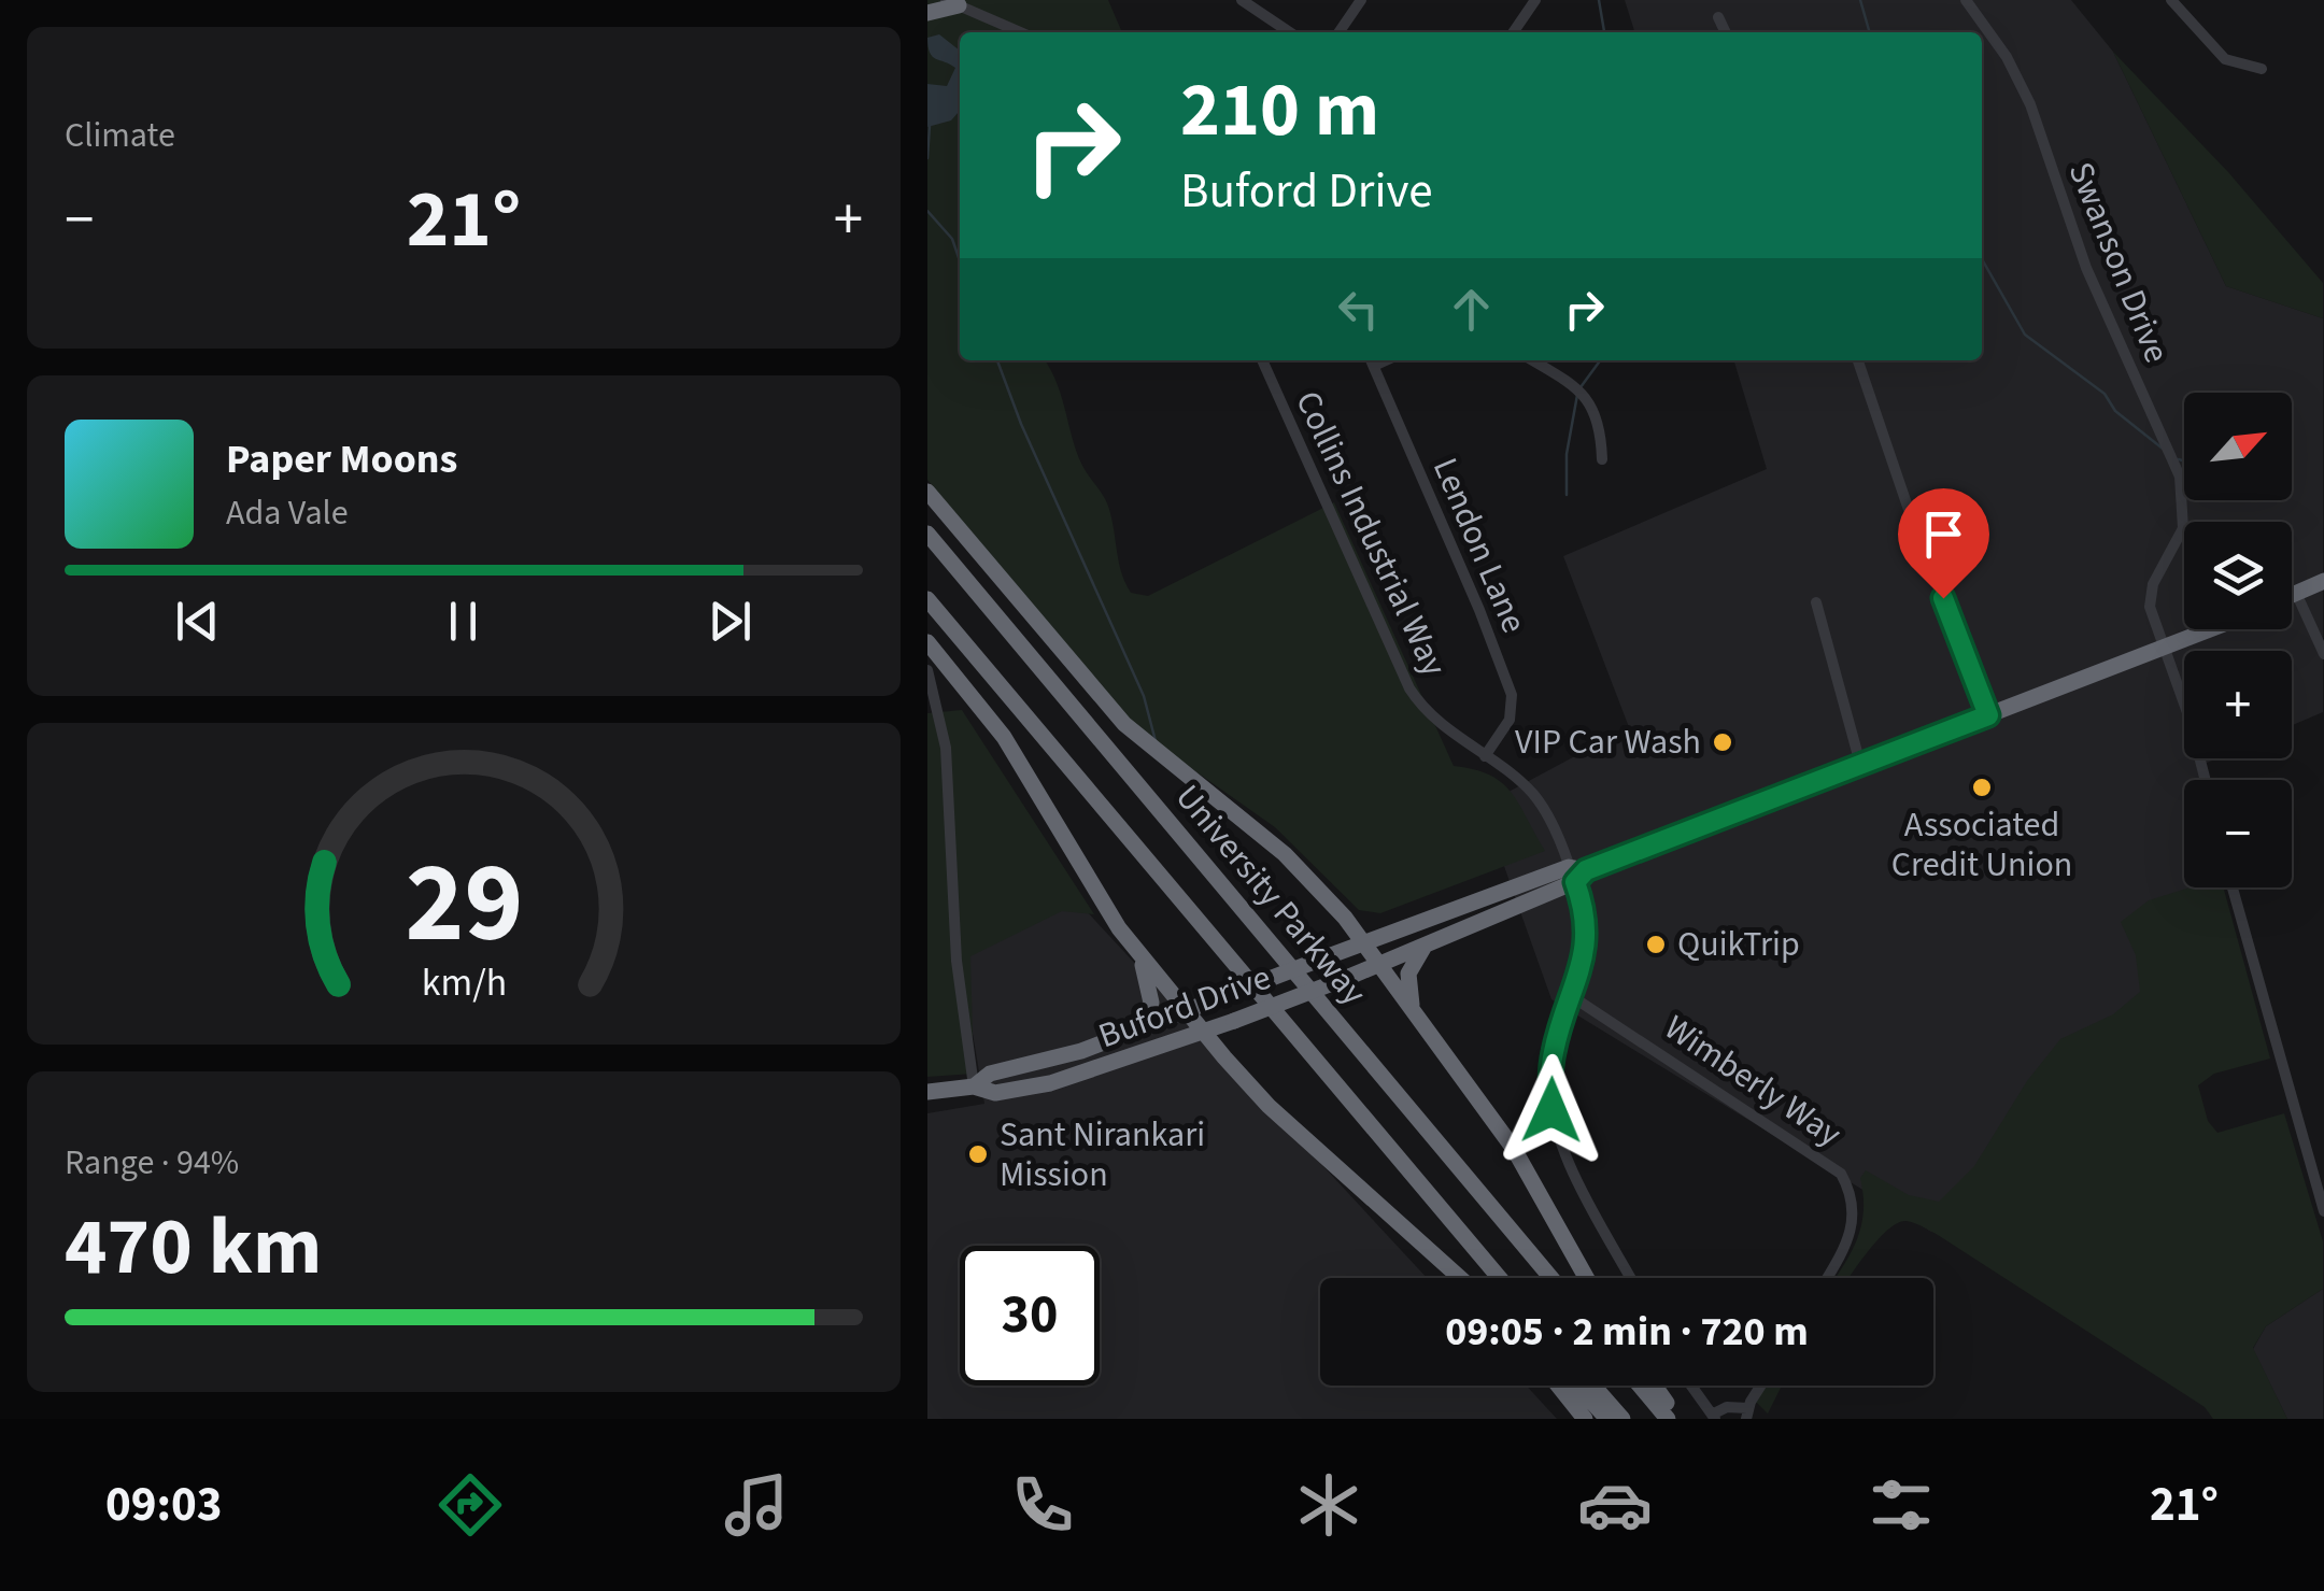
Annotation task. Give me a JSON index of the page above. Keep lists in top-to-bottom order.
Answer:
{
  "streets": {
    "highway": ["University Parkway", "Buford Drive"],
    "street": [
      "Swanson Drive",
      "Collins Industrial Way",
      "Lendon Lane",
      "Wimberly Way"
    ]
  },
  "crossings": [
    ["Swanson Drive", "Buford Drive"],
    ["Collins Industrial Way", "Lendon Lane"],
    ["Collins Industrial Way", "Buford Drive"],
    ["Collins Industrial Way", "Wimberly Way"]
  ],
  "places": [
    "VIP Car Wash",
    "Associated Credit Union",
    "QuikTrip",
    "Sant Nirankari Mission"
  ],
  "north": "top right",
  "page": {
    "tile": [
      "Climate",
      ["Range · 94%", "470 km"]
    ],
    "turn": ["210 m", "Buford Drive"],
    "heat": ["−", "21°", "+"],
    "map_buttons": ["+", "−"],
    "song": ["Paper Moons", "Ada Vale"],
    "limit": "30",
    "trip": "09:05 · 2 min · 720 m",
    "tabs": ["09:03", "21°"],
    "gauge": ["29", "km/h"]
  }
}
